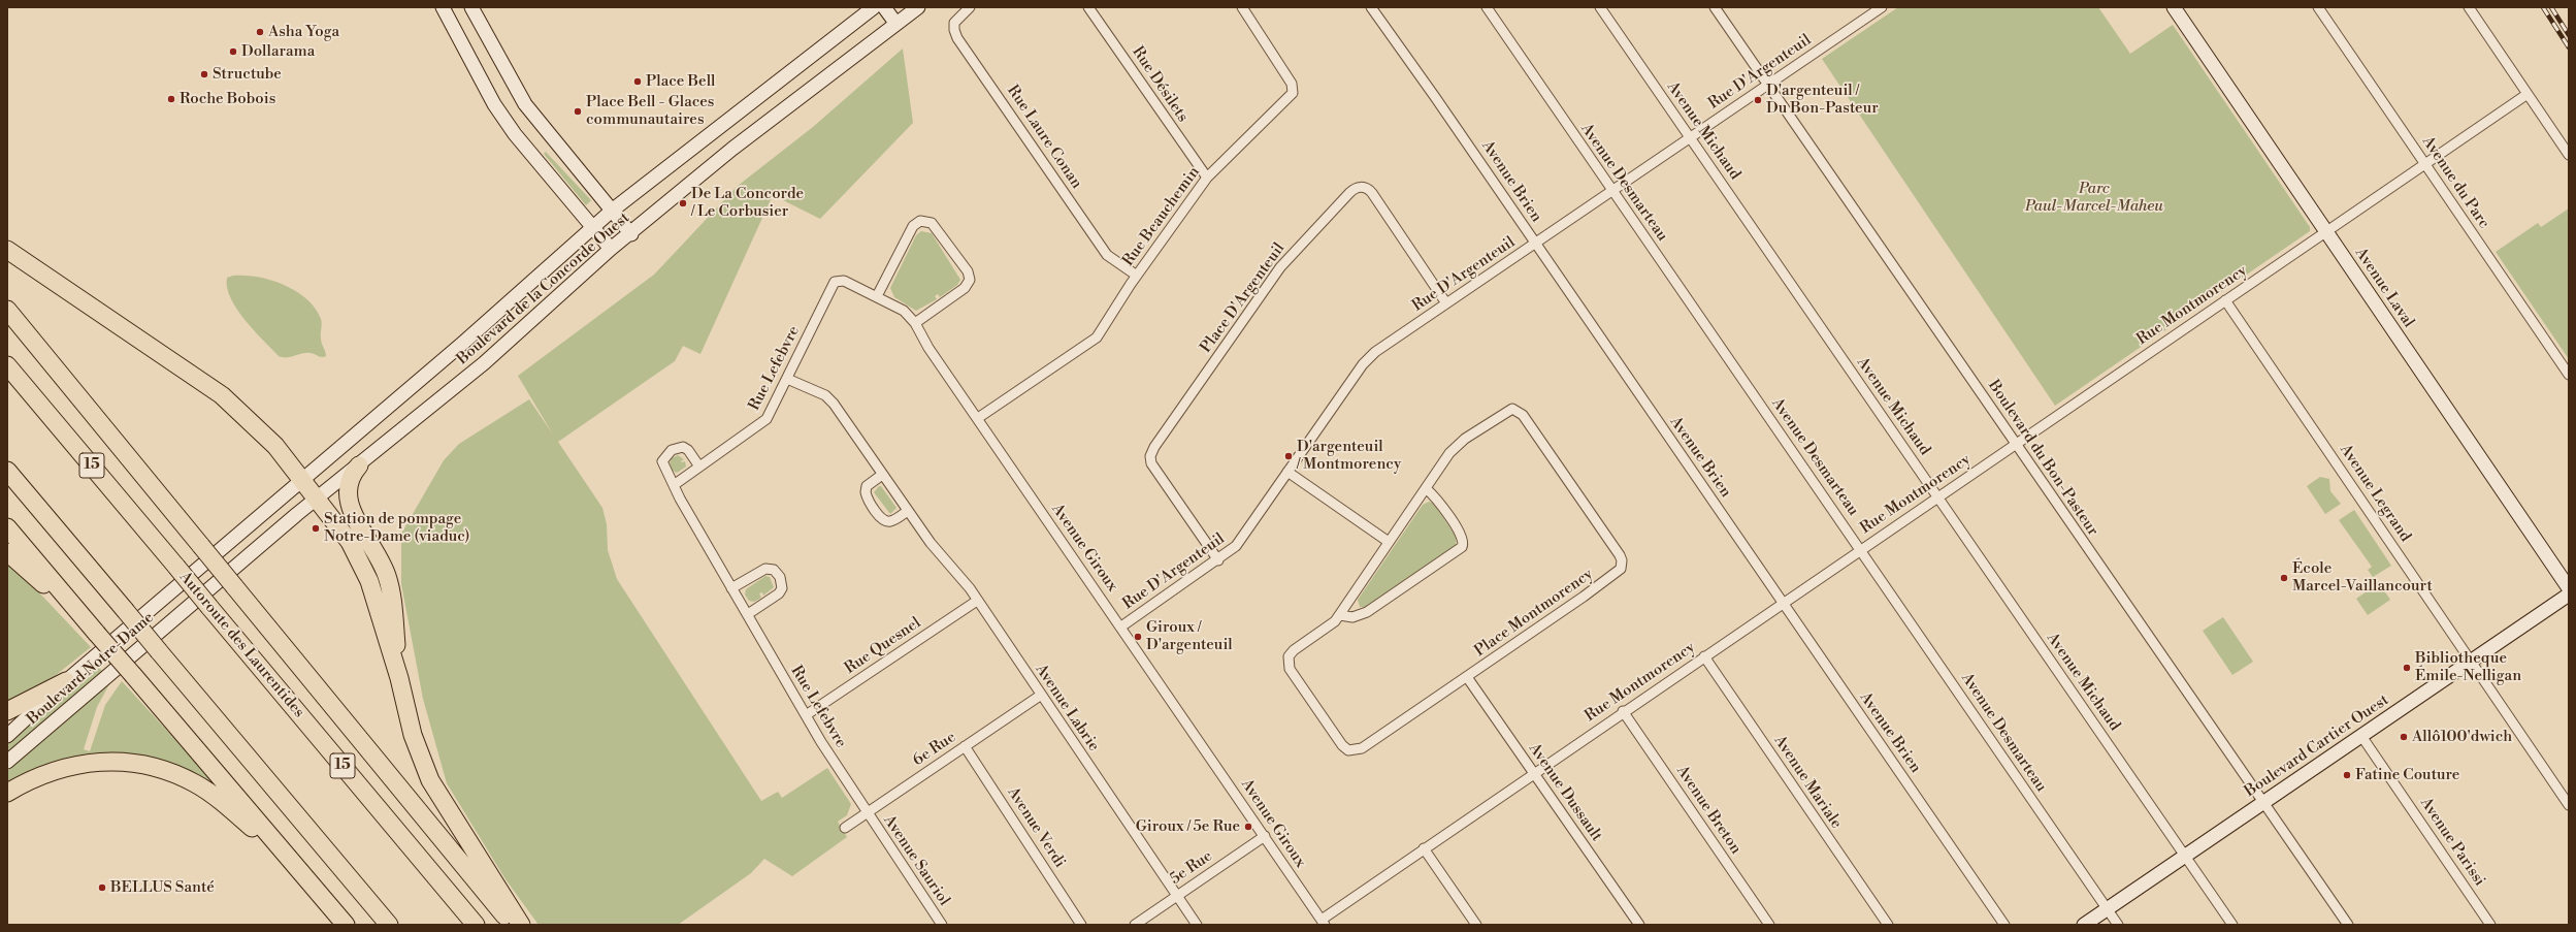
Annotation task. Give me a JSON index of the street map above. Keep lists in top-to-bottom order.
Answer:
{
  "streets": {
    "highway": ["15", "Autoroute des Laurentides"],
    "street": [
      "Rue D'Argenteuil",
      "Rue Désilets",
      "Avenue Michaud",
      "Rue Laure Conan",
      "Avenue Brien",
      "Avenue Desmarteau",
      "Avenue du Parc",
      "Rue Beauchemin",
      "Avenue Laval",
      "Boulevard de la Concorde Ouest",
      "Place D'Argenteuil",
      "Rue Montmorency",
      "Rue Lefebvre",
      "Boulevard du Bon-Pasteur",
      "Avenue Legrand",
      "Avenue Giroux",
      "Place Montmorency",
      "Rue Quesnel",
      "Boulevard Notre-Dame",
      "Avenue Labrie",
      "Boulevard Cartier Ouest",
      "6e Rue",
      "Avenue Mariale",
      "Avenue Dussault",
      "Avenue Breton",
      "Avenue Verdi",
      "Avenue Parissi",
      "Avenue Sauriol",
      "5e Rue"
    ]
  },
  "crossings": [
    ["Rue D'Argenteuil", "Avenue Michaud"],
    ["Rue D'Argenteuil", "Avenue Brien"],
    ["Rue D'Argenteuil", "Avenue Desmarteau"],
    ["Rue D'Argenteuil", "Place D'Argenteuil"],
    ["Rue D'Argenteuil", "Boulevard du Bon-Pasteur"],
    ["Rue D'Argenteuil", "Avenue Giroux"],
    ["Rue Désilets", "Rue Beauchemin"],
    ["Avenue Michaud", "Rue Montmorency"],
    ["Avenue Michaud", "Boulevard Cartier Ouest"],
    ["Rue Laure Conan", "Rue Beauchemin"],
    ["Avenue Brien", "Rue Montmorency"],
    ["Avenue Desmarteau", "Rue Montmorency"],
    ["Avenue Desmarteau", "Boulevard Cartier Ouest"],
    ["Avenue du Parc", "Rue Montmorency"],
    ["Rue Beauchemin", "Avenue Giroux"],
    ["Avenue Laval", "Rue Montmorency"],
    ["Boulevard de la Concorde Ouest", "Autoroute des Laurentides"],
    ["Boulevard de la Concorde Ouest", "Boulevard Notre-Dame"],
    ["Rue Montmorency", "Boulevard du Bon-Pasteur"],
    ["Rue Montmorency", "Avenue Legrand"],
    ["Rue Montmorency", "Avenue Giroux"],
    ["Rue Montmorency", "Avenue Mariale"],
    ["Rue Montmorency", "Avenue Dussault"],
    ["Rue Montmorency", "Avenue Breton"],
    ["Rue Lefebvre", "Avenue Giroux"],
    ["Rue Lefebvre", "Rue Quesnel"],
    ["Rue Lefebvre", "Avenue Labrie"],
    ["Rue Lefebvre", "6e Rue"],
    ["Rue Lefebvre", "Avenue Sauriol"],
    ["Boulevard du Bon-Pasteur", "Boulevard Cartier Ouest"],
    ["Avenue Legrand", "Boulevard Cartier Ouest"],
    ["Avenue Giroux", "5e Rue"],
    ["Place Montmorency", "Avenue Dussault"],
    ["Autoroute des Laurentides", "Boulevard Notre-Dame"],
    ["Rue Quesnel", "Avenue Labrie"],
    ["Avenue Labrie", "6e Rue"],
    ["Avenue Labrie", "5e Rue"],
    ["Boulevard Cartier Ouest", "Avenue Parissi"],
    ["6e Rue", "Avenue Verdi"],
    ["6e Rue", "Avenue Sauriol"]
  ],
  "parks": ["Parc Paul-Marcel-Maheu"],
  "places": [
    "Asha Yoga",
    "Dollarama",
    "Structube",
    "Place Bell",
    "Roche Bobois",
    "D'argenteuil / Du Bon-Pasteur",
    "Place Bell - Glaces communautaires",
    "De La Concorde / Le Corbusier",
    "D'argenteuil / Montmorency",
    "Station de pompage Notre-Dame (viaduc)",
    "École Marcel-Vaillancourt",
    "Giroux / D'argenteuil",
    "Bibliotheque Émile-Nelligan",
    "Allô100'dwich",
    "Fatine Couture",
    "Giroux / 5e Rue",
    "BELLUS Santé"
  ]
}
